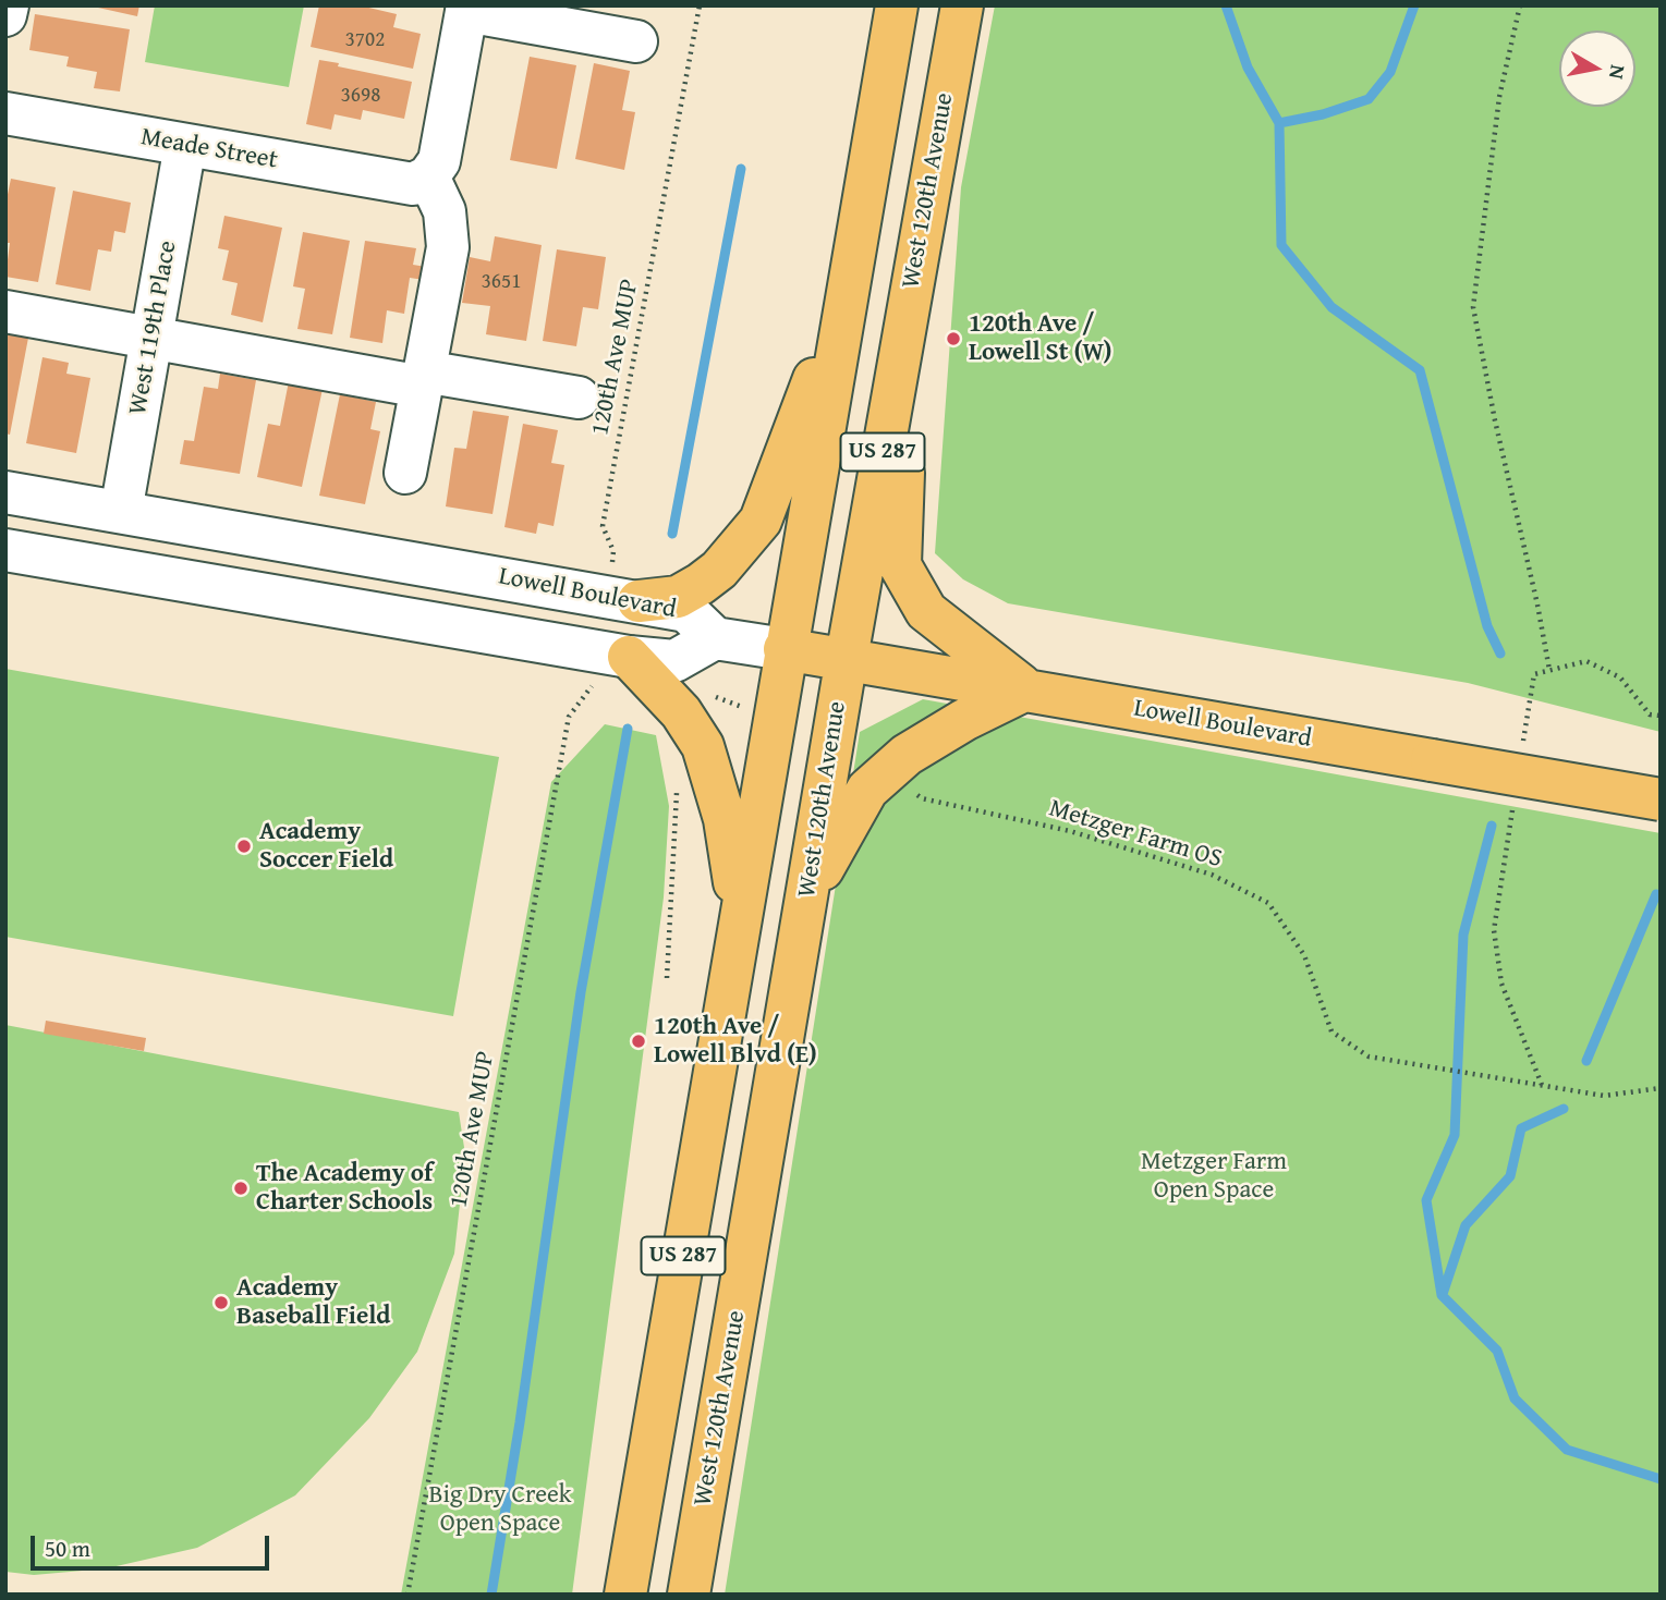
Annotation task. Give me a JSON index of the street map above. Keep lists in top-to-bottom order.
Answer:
{
  "streets": {
    "main road": ["West 120th Avenue", "US 287", "Lowell Boulevard"],
    "street": ["Meade Street", "West 119th Place"],
    "path": ["120th Ave MUP", "Metzger Farm OS"]
  },
  "crossings": [
    ["Meade Street", "West 119th Place"],
    ["West 120th Avenue", "Lowell Boulevard"],
    ["West 119th Place", "Lowell Boulevard"],
    ["120th Ave MUP", "Lowell Boulevard"],
    ["US 287", "Lowell Boulevard"]
  ],
  "parks": ["Metzger Farm Open Space", "Big Dry Creek Open Space"],
  "places": [
    "120th Ave / Lowell St (W)",
    "Academy Soccer Field",
    "120th Ave / Lowell Blvd (E)",
    "The Academy of Charter Schools",
    "Academy Baseball Field"
  ],
  "house_numbers": ["3702", "3698", "3651"],
  "scale_bar": "50 m",
  "north": "right"
}
